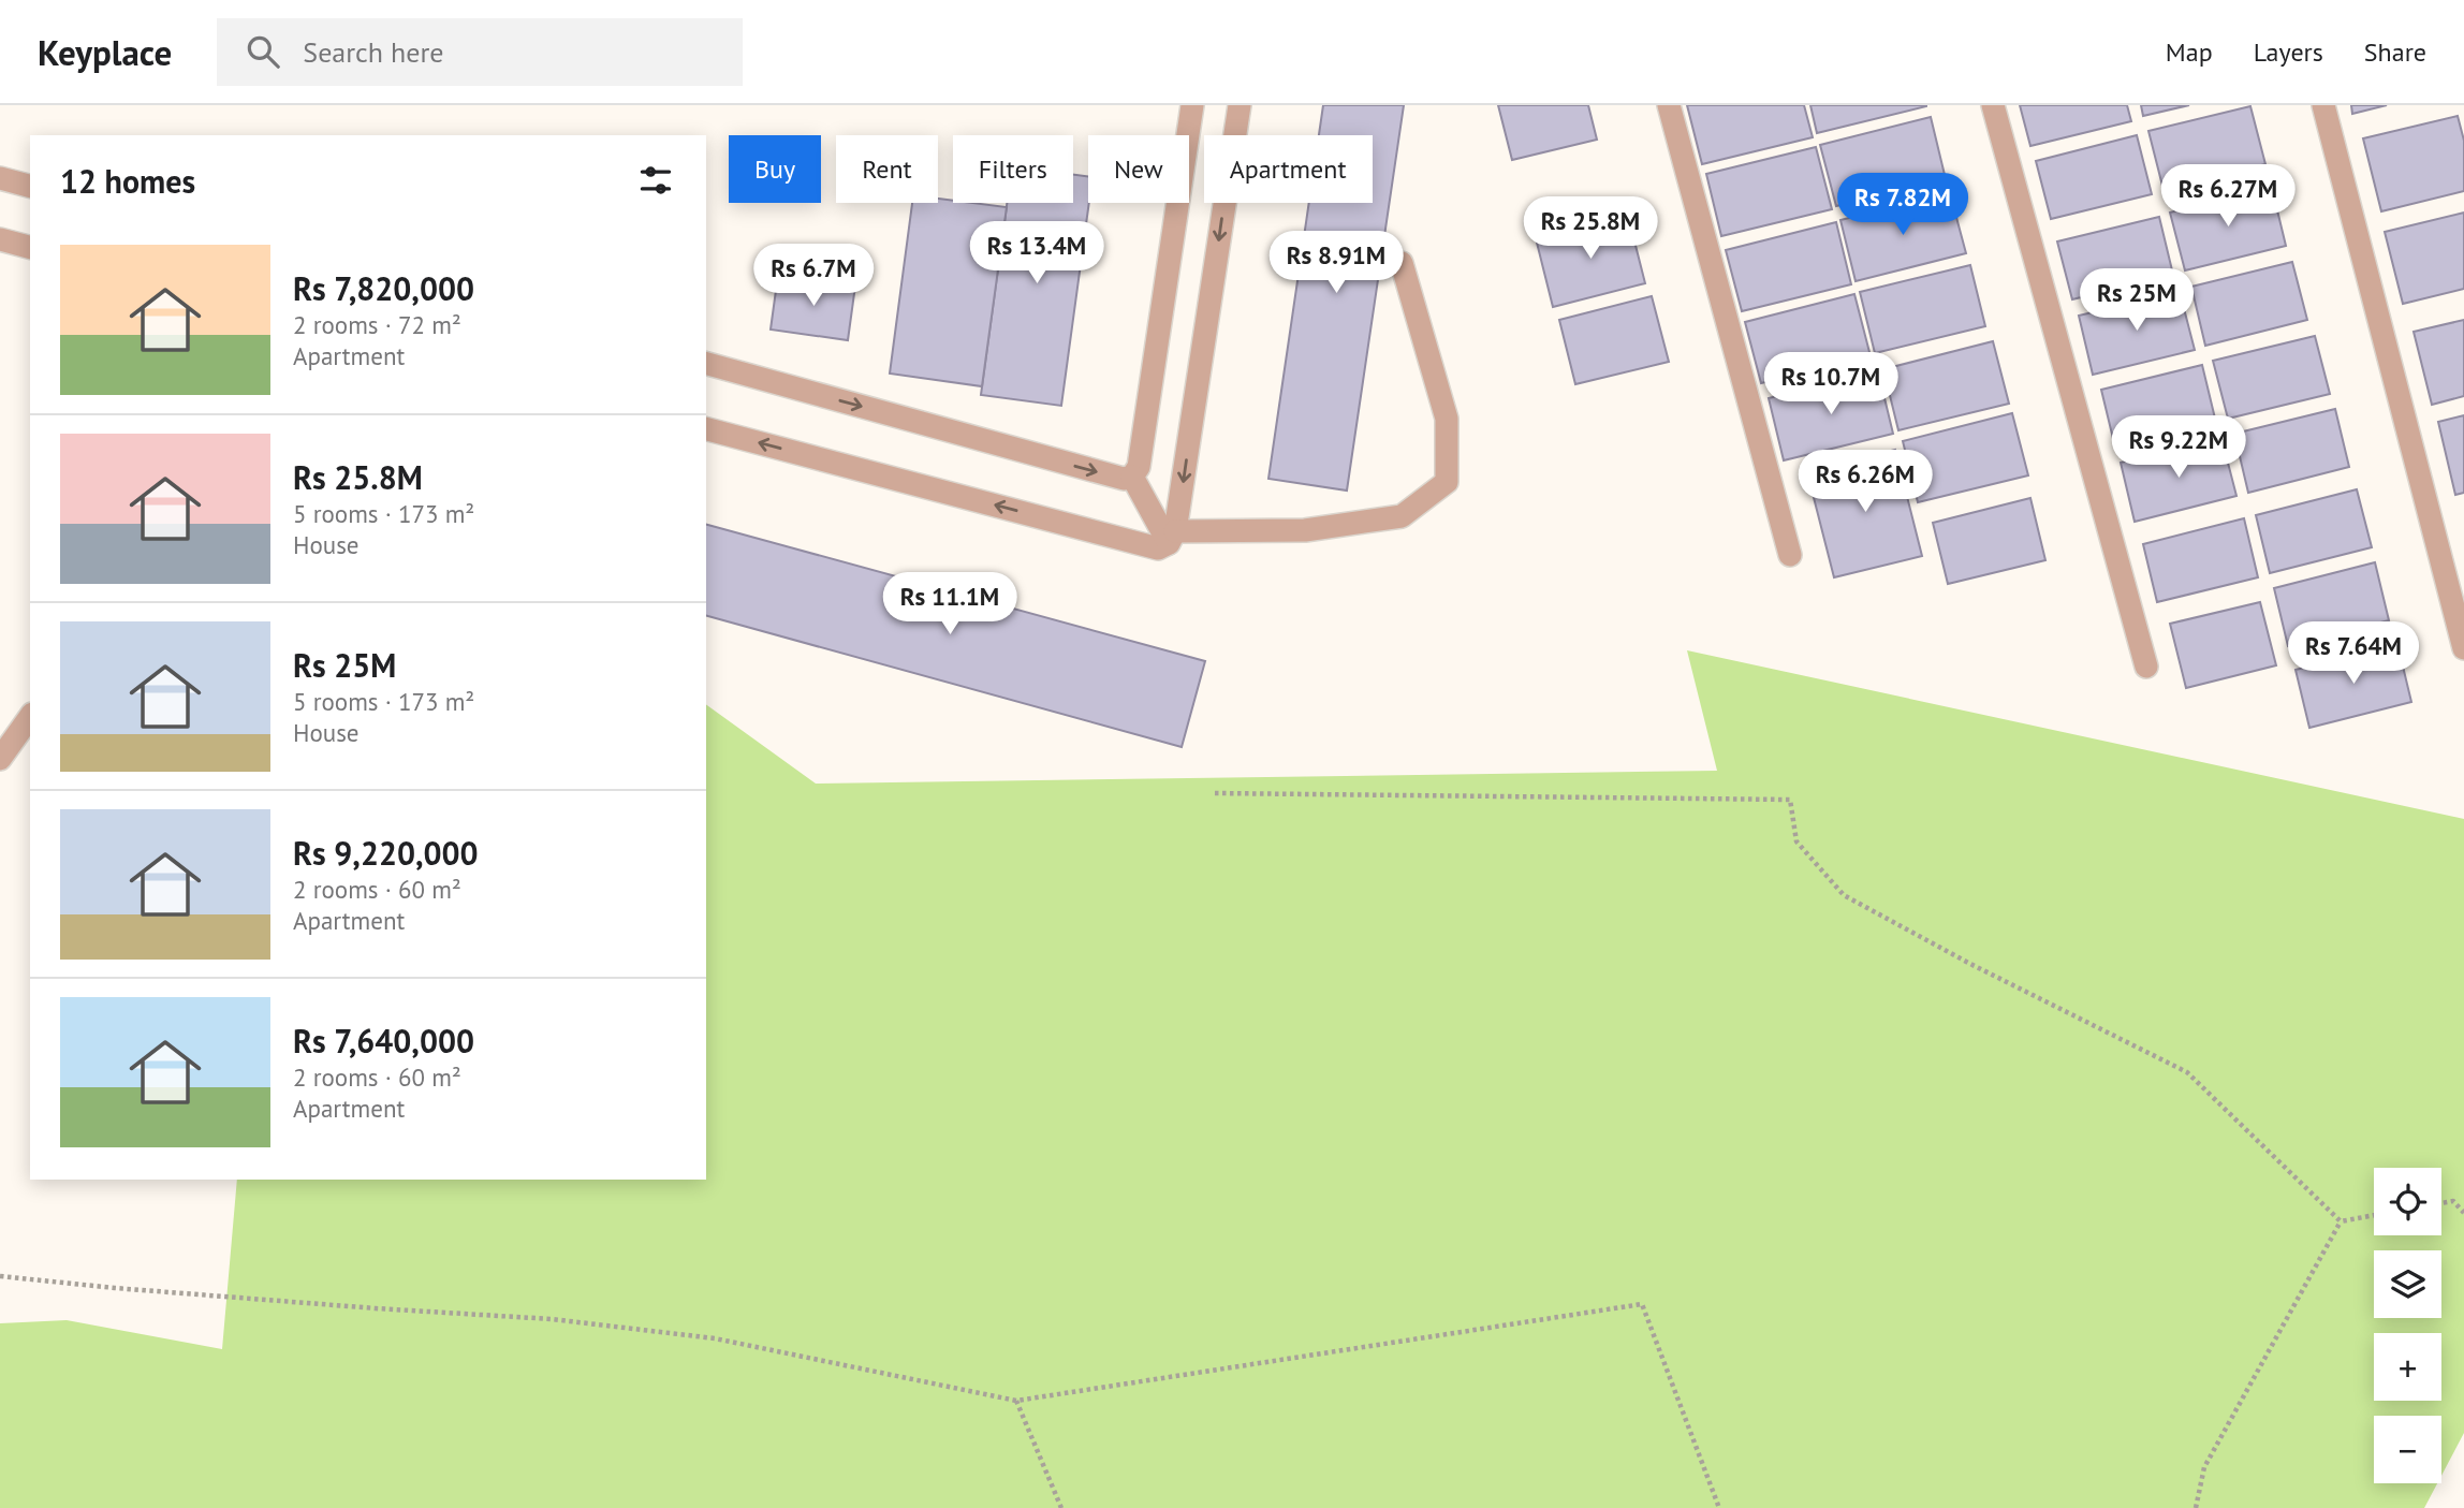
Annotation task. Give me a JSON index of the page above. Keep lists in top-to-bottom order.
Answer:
{
  "page": {
    "header": "Keyplace",
    "search": "Search here",
    "nav": ["Map", "Layers", "Share"],
    "chip": [
      "Buy",
      "Rent",
      "Filters",
      "New",
      "Apartment"
    ],
    "heading": "12 homes",
    "price": [
      "Rs 6.27M",
      "Rs 7.82M",
      "Rs 25.8M",
      "Rs 13.4M",
      "Rs 8.91M",
      "Rs 6.7M",
      "Rs 25M",
      "Rs 10.7M",
      "Rs 9.22M",
      "Rs 6.26M",
      "Rs 11.1M",
      "Rs 7.64M"
    ],
    "list": [
      {
        "name": "Rs 7,820,000",
        "note": "2 rooms · 72 m² · Apartment"
      },
      {
        "name": "Rs 25.8M",
        "note": "5 rooms · 173 m² · House"
      },
      {
        "name": "Rs 25M",
        "note": "5 rooms · 173 m² · House"
      },
      {
        "name": "Rs 9,220,000",
        "note": "2 rooms · 60 m² · Apartment"
      },
      {
        "name": "Rs 7,640,000",
        "note": "2 rooms · 60 m² · Apartment"
      }
    ],
    "map_buttons": ["+", "−"]
  }
}
